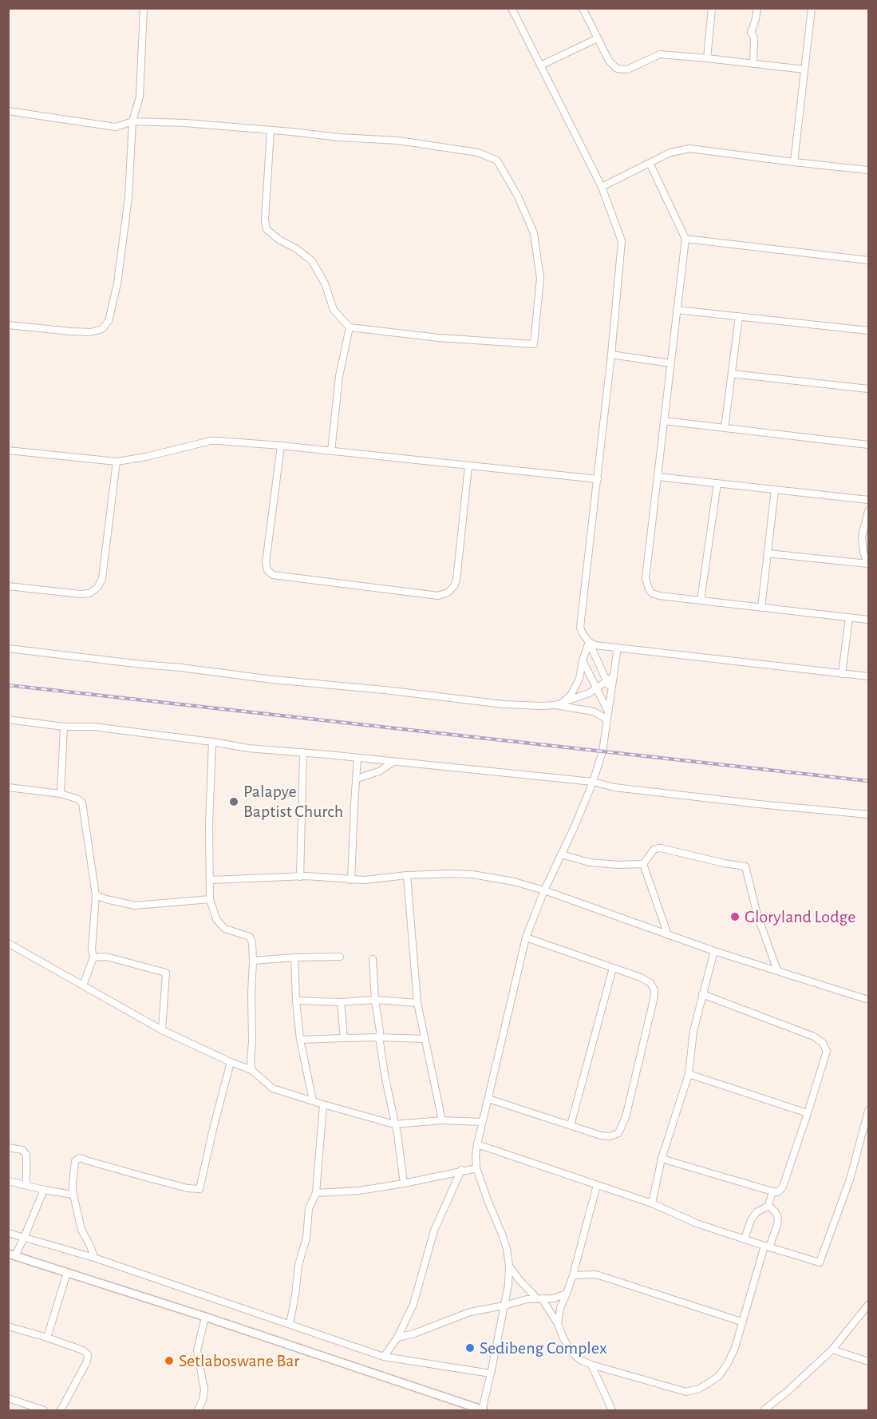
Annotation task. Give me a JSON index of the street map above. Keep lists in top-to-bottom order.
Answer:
{
  "places": [
    "Palapye Baptist Church",
    "Gloryland Lodge",
    "Sedibeng Complex",
    "Setlaboswane Bar"
  ]
}
